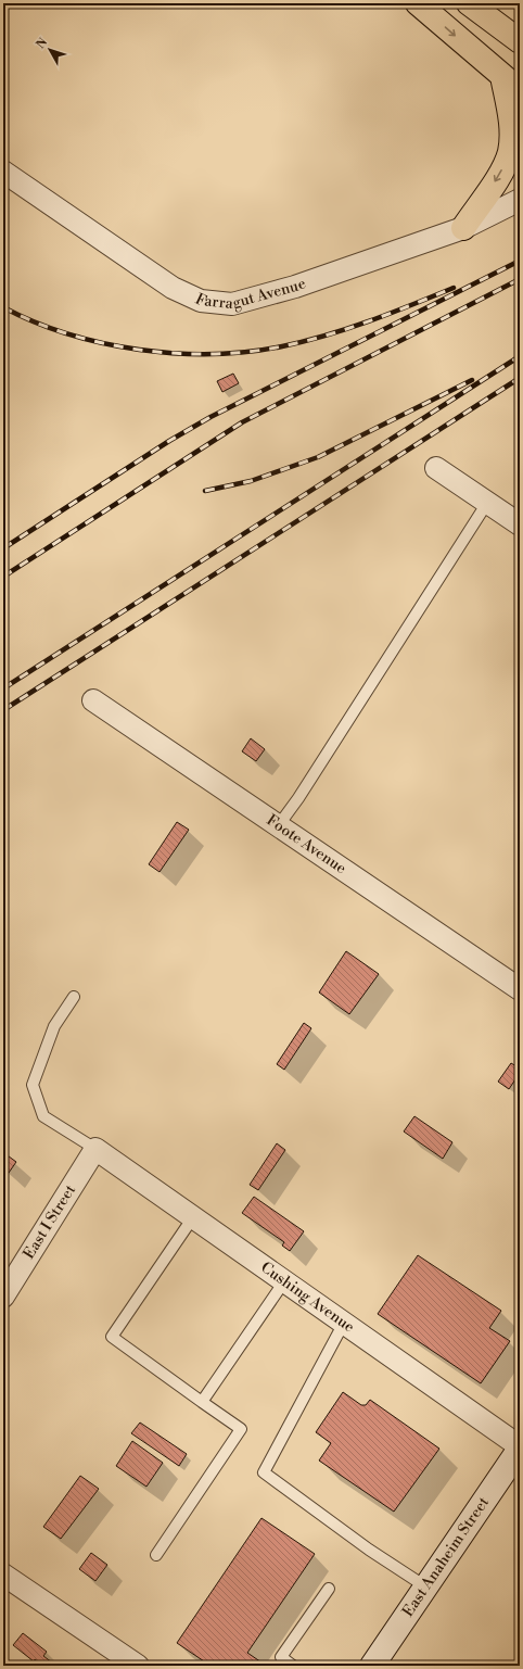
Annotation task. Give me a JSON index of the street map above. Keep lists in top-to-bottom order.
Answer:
{
  "streets": {
    "main road": ["East Anaheim Street"],
    "street": [
      "Farragut Avenue",
      "Foote Avenue",
      "East I Street",
      "Cushing Avenue"
    ]
  },
  "crossings": [
    ["East I Street", "Cushing Avenue"],
    ["Cushing Avenue", "East Anaheim Street"]
  ],
  "north": "top left"
}
